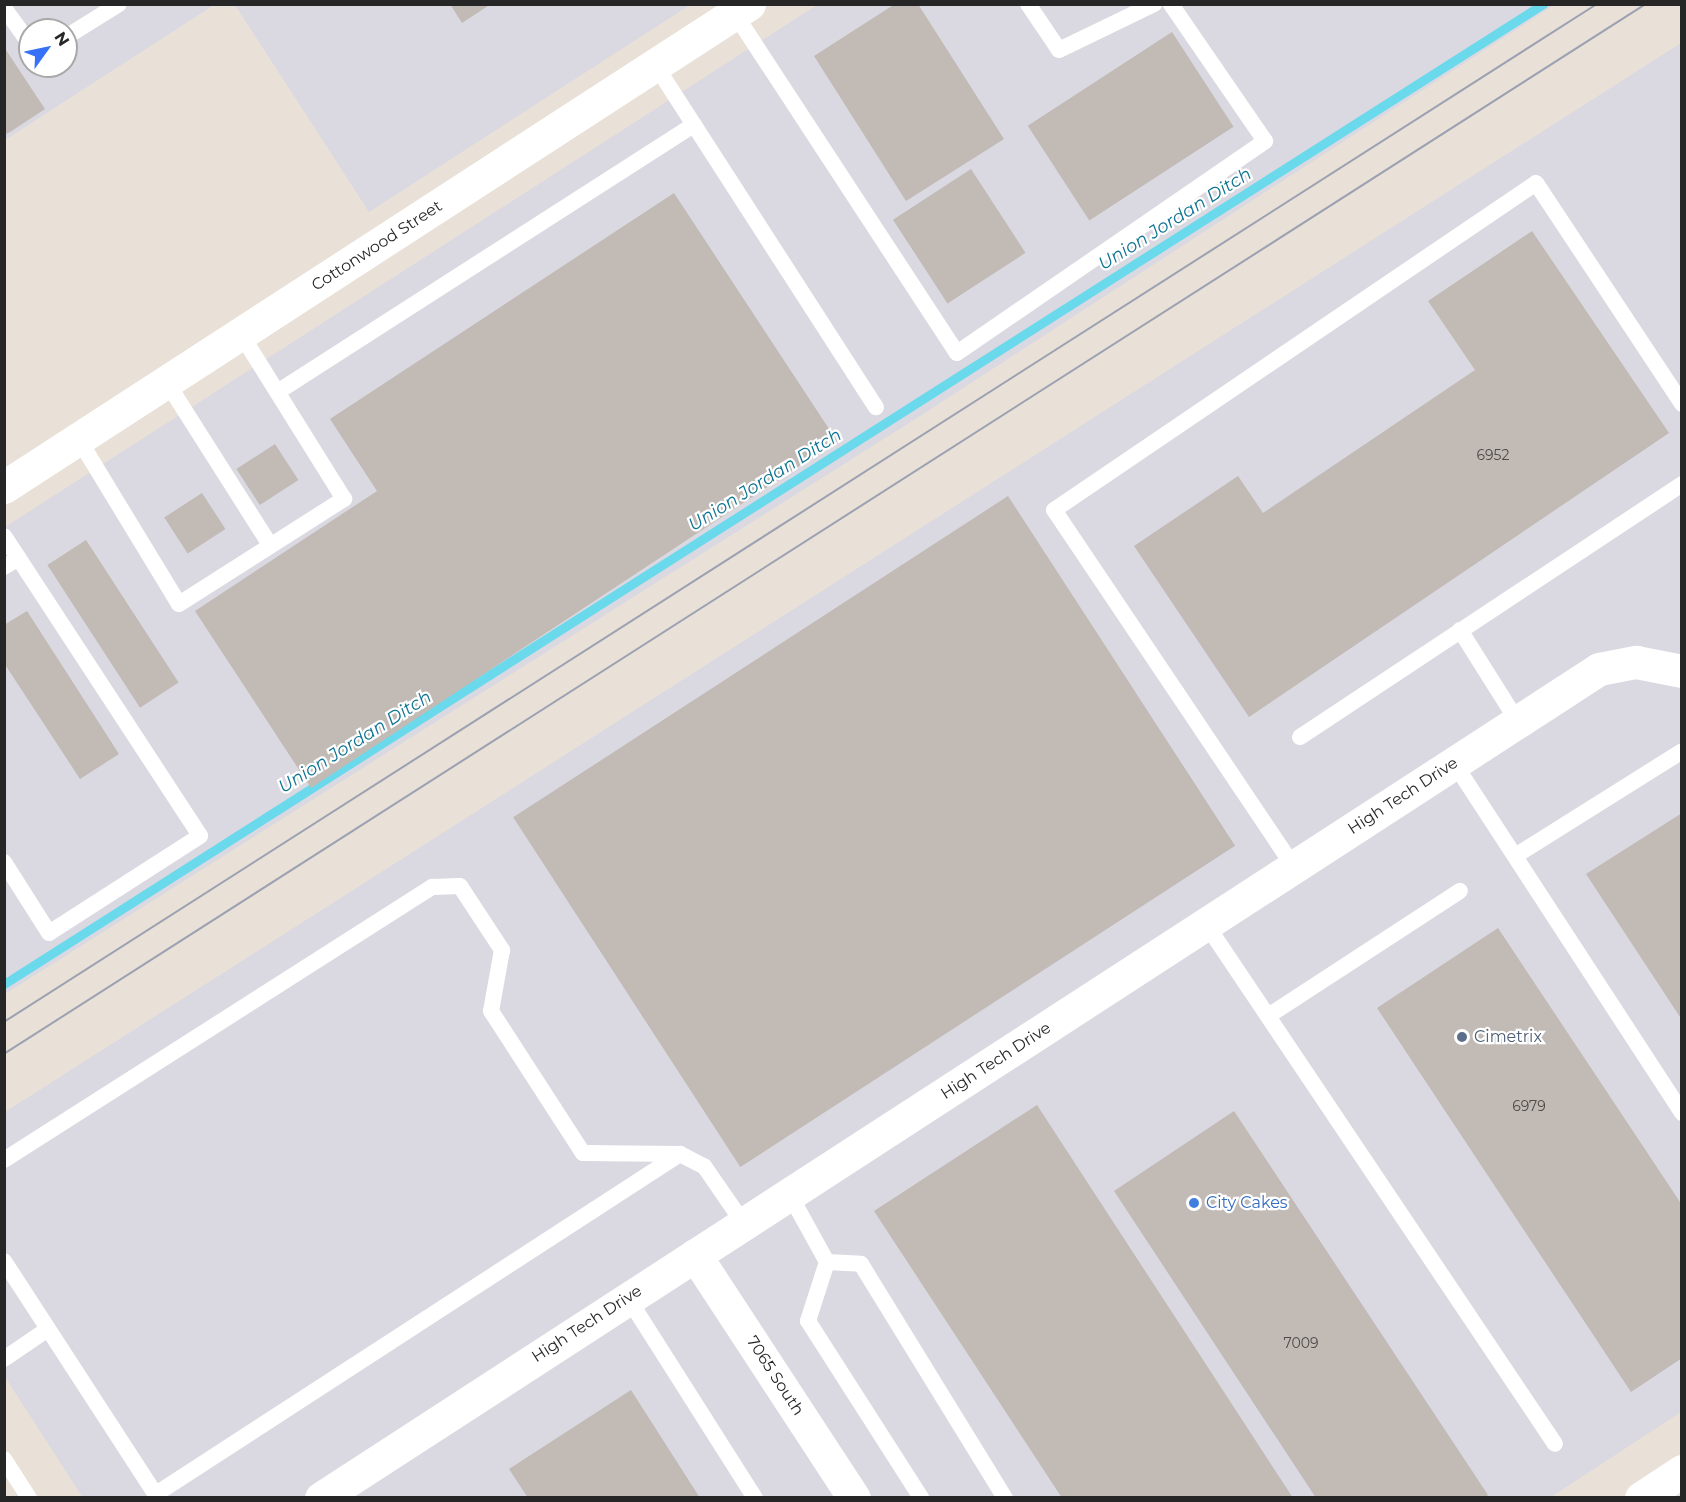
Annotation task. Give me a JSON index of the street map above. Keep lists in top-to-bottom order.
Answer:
{
  "streets": {
    "street": ["Cottonwood Street", "High Tech Drive", "7065 South"]
  },
  "crossings": [
    ["High Tech Drive", "7065 South"]
  ],
  "water": ["Union Jordan Ditch"],
  "places": ["Cimetrix", "City Cakes"],
  "house_numbers": ["6952", "6979", "7009"],
  "north": "top right"
}
